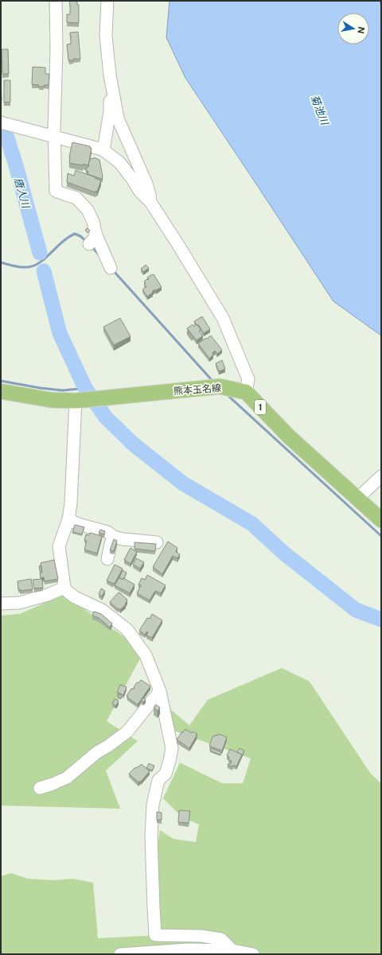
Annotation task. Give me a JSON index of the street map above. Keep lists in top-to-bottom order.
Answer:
{
  "streets": {
    "main road": ["熊本玉名線", "1"]
  },
  "crossings": [
    ["熊本玉名線", "1"]
  ],
  "water": ["菊池川", "唐人川"],
  "north": "right"
}
